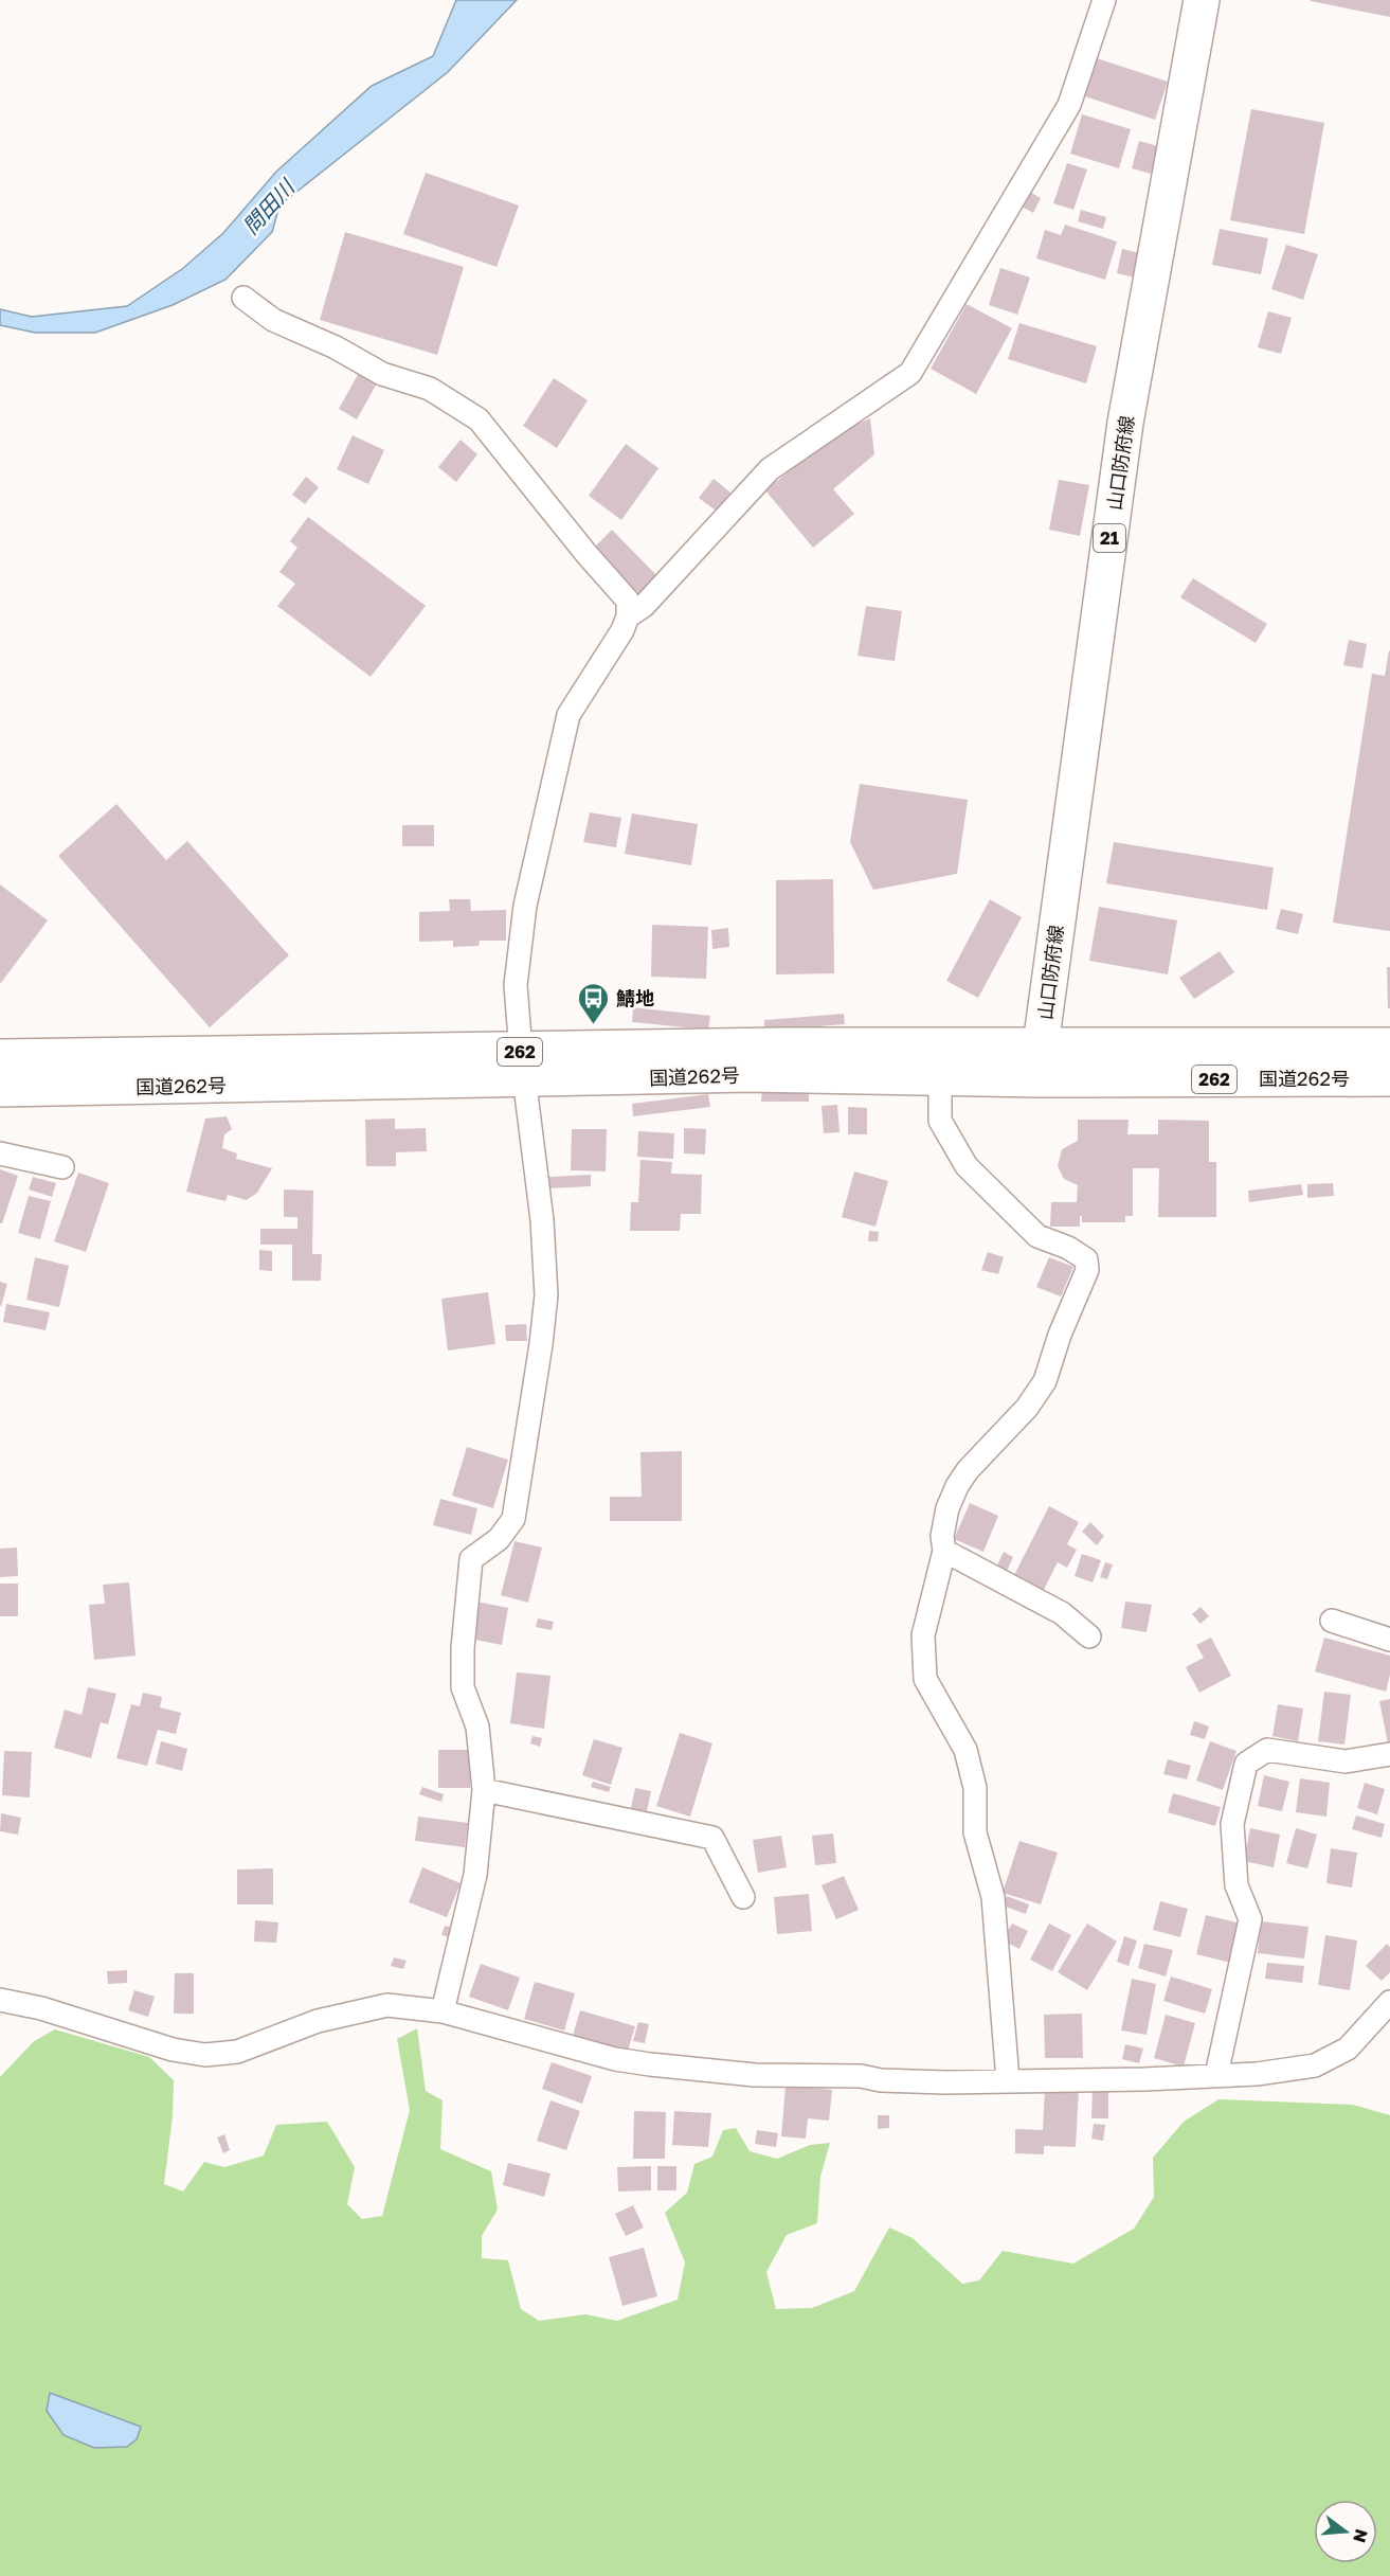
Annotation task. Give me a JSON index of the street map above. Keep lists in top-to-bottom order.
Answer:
{
  "streets": {
    "main road": [
      "山口防府線",
      "21",
      "262",
      "国道262号"
    ]
  },
  "crossings": [
    ["山口防府線", "国道262号"]
  ],
  "water": ["問田川"],
  "places": {
    "bus stop": ["鯖地"]
  },
  "north": "right"
}
